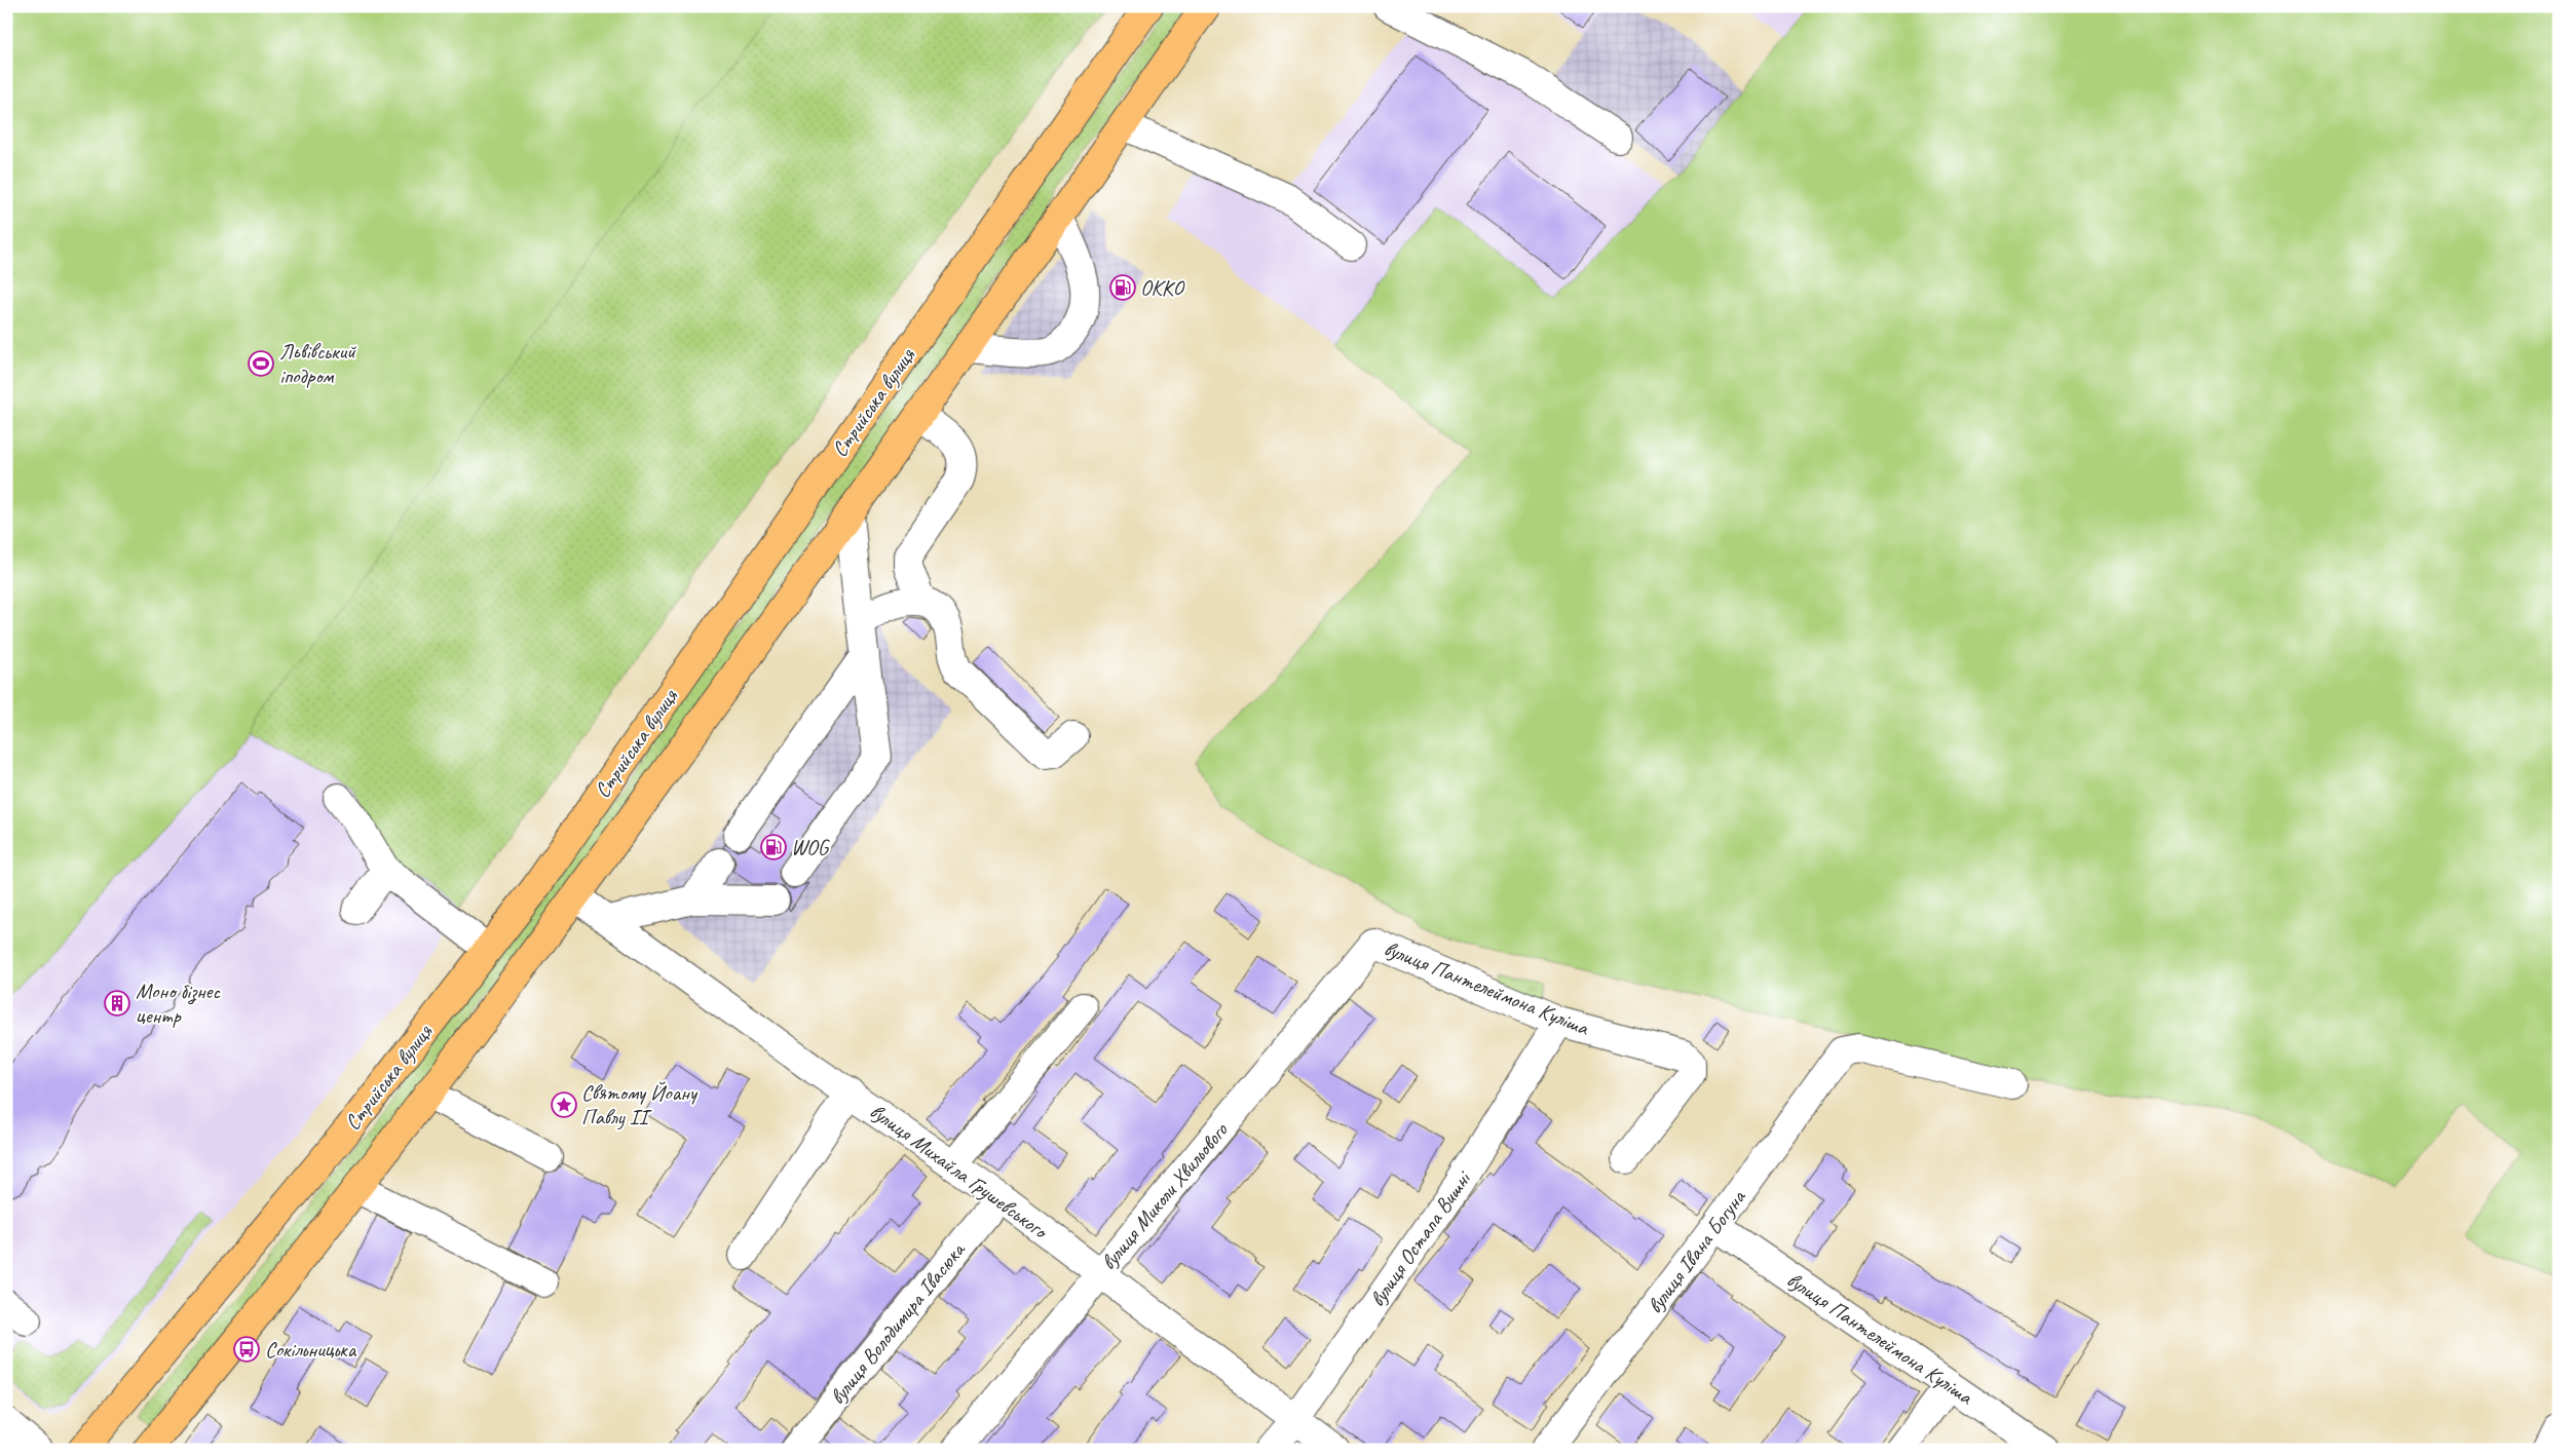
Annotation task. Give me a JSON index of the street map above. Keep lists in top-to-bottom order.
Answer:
{
  "streets": {
    "main road": ["Стрийська вулиця"],
    "street": [
      "вулиця Пантелеймона Куліша",
      "вулиця Михайла Грушевського",
      "вулиця Миколи Хвильового",
      "вулиця Остапа Вишні",
      "вулиця Івана Богуна",
      "вулиця Володимира Івасюка"
    ]
  },
  "crossings": [
    ["Стрийська вулиця", "вулиця Михайла Грушевського"],
    ["вулиця Пантелеймона Куліша", "вулиця Миколи Хвильового"],
    ["вулиця Пантелеймона Куліша", "вулиця Остапа Вишні"],
    ["вулиця Пантелеймона Куліша", "вулиця Івана Богуна"],
    ["вулиця Михайла Грушевського", "вулиця Миколи Хвильового"],
    ["вулиця Михайла Грушевського", "вулиця Остапа Вишні"],
    ["вулиця Михайла Грушевського", "вулиця Володимира Івасюка"]
  ],
  "places": {
    "fuel station": ["ОККО", "WOG"],
    "sports": ["Львівський іподром"],
    "building": ["Моно бізнес центр"],
    "place": ["Святому Йоану Павлу ІІ"],
    "bus stop": ["Сокільницька"]
  }
}
